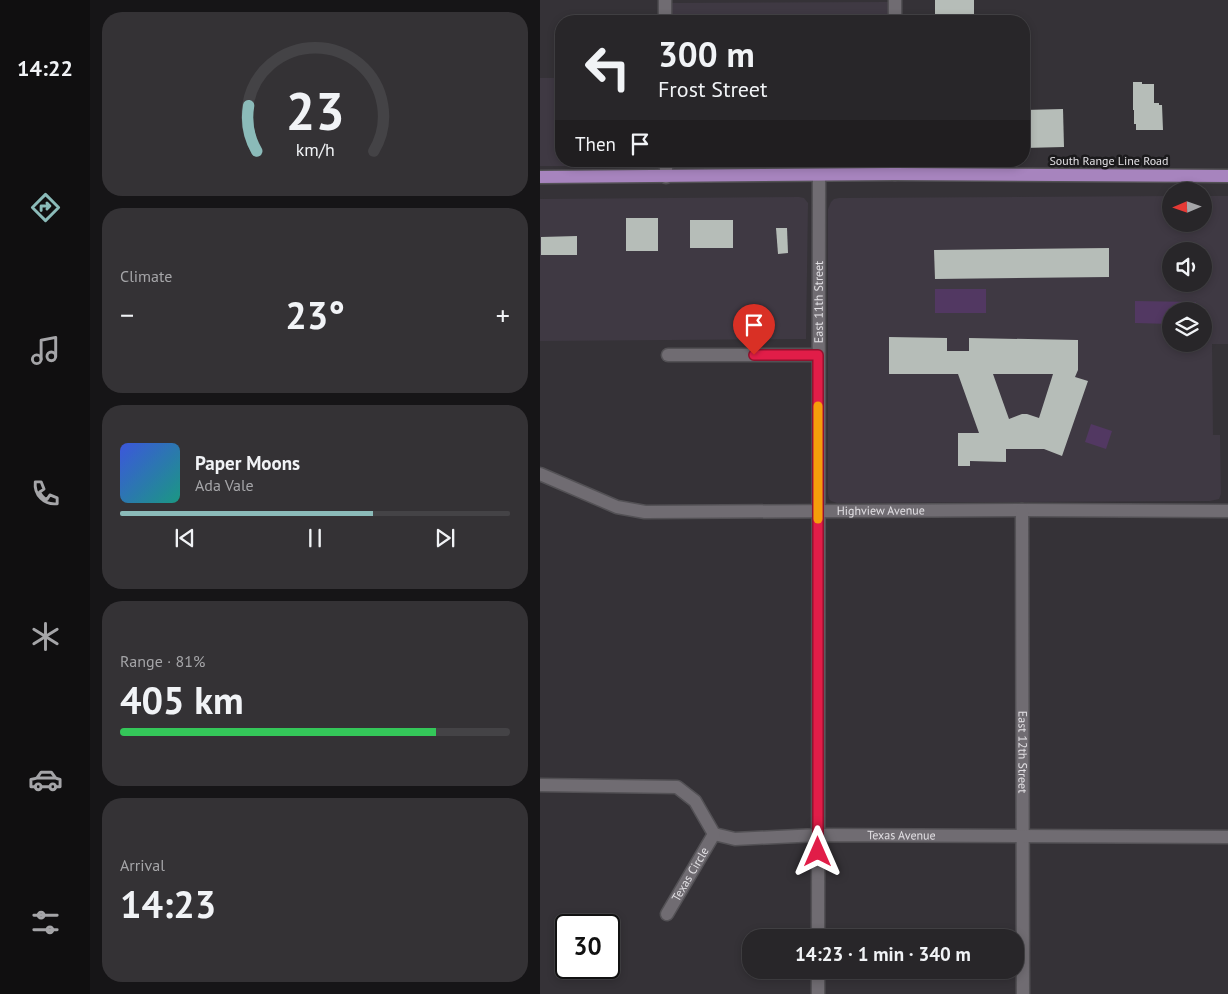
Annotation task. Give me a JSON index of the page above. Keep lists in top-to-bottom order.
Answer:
{
  "streets": {
    "main road": ["South Range Line Road"],
    "street": [
      "East 11th Street",
      "Highview Avenue",
      "East 12th Street",
      "Texas Avenue",
      "Texas Circle"
    ]
  },
  "crossings": [
    ["South Range Line Road", "East 11th Street"],
    ["East 11th Street", "Highview Avenue"],
    ["East 11th Street", "Texas Avenue"],
    ["Highview Avenue", "East 12th Street"],
    ["East 12th Street", "Texas Avenue"],
    ["Texas Avenue", "Texas Circle"]
  ],
  "north": "left",
  "page": {
    "tabs": "14:22",
    "turn": ["300 m", "Frost Street"],
    "then": "Then",
    "tile": [
      "Climate",
      ["Range · 81%", "405 km"],
      ["Arrival", "14:23"]
    ],
    "heat": ["−", "23°", "+"],
    "song": ["Paper Moons", "Ada Vale"],
    "limit": "30",
    "trip": "14:23 · 1 min · 340 m",
    "gauge": ["23", "km/h"]
  }
}
